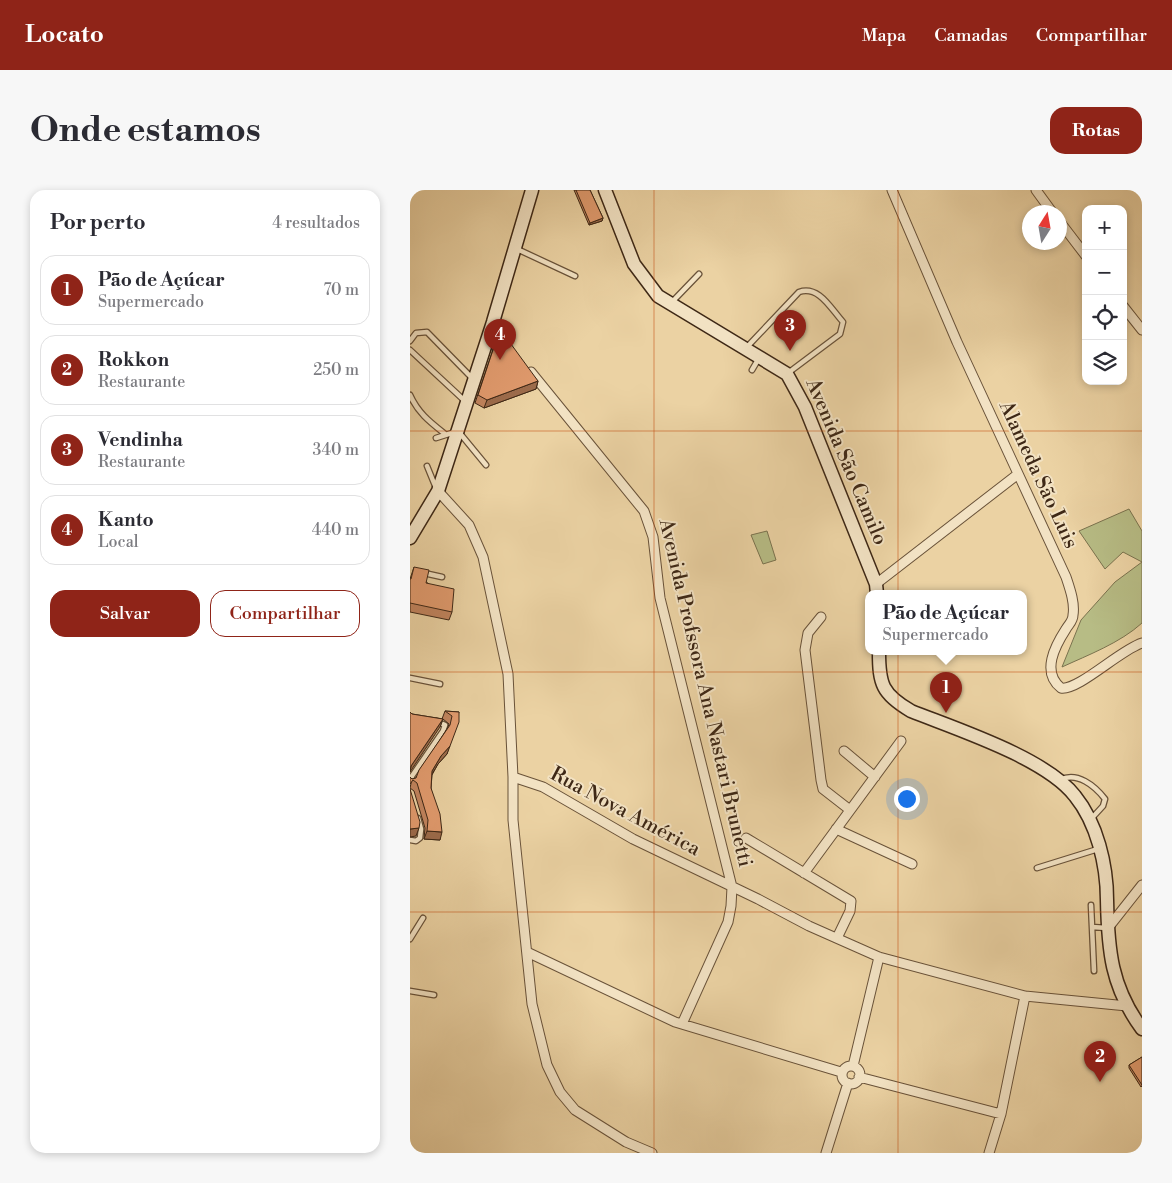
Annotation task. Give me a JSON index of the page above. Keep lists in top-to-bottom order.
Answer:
{
  "streets": {
    "main road": ["Avenida São Camilo"],
    "street": ["Alameda São Luis", "Avenida Profssora Ana Nastari Brunetti", "Rua Nova América"]
  },
  "crossings": [
    ["Avenida Profssora Ana Nastari Brunetti", "Rua Nova América"]
  ],
  "north": "top",
  "page": {
    "header": "Locato",
    "nav": ["Mapa", "Camadas", "Compartilhar"],
    "buttons": [
      "Rotas",
      ["Salvar", "Compartilhar"]
    ],
    "title": "Onde estamos",
    "heading": ["Por perto", "4 resultados"],
    "map_buttons": ["+", "−"],
    "list": [
      {
        "mark": "1",
        "name": "Pão de Açúcar",
        "note": "Supermercado",
        "value": "70 m"
      },
      {
        "mark": "2",
        "name": "Rokkon",
        "note": "Restaurante",
        "value": "250 m"
      },
      {
        "mark": "3",
        "name": "Vendinha",
        "note": "Restaurante",
        "value": "340 m"
      },
      {
        "mark": "4",
        "name": "Kanto",
        "note": "Local",
        "value": "440 m"
      }
    ],
    "pins": [
      "3",
      "4",
      "1",
      "2"
    ],
    "popup": ["Pão de Açúcar", "Supermercado"]
  }
}
